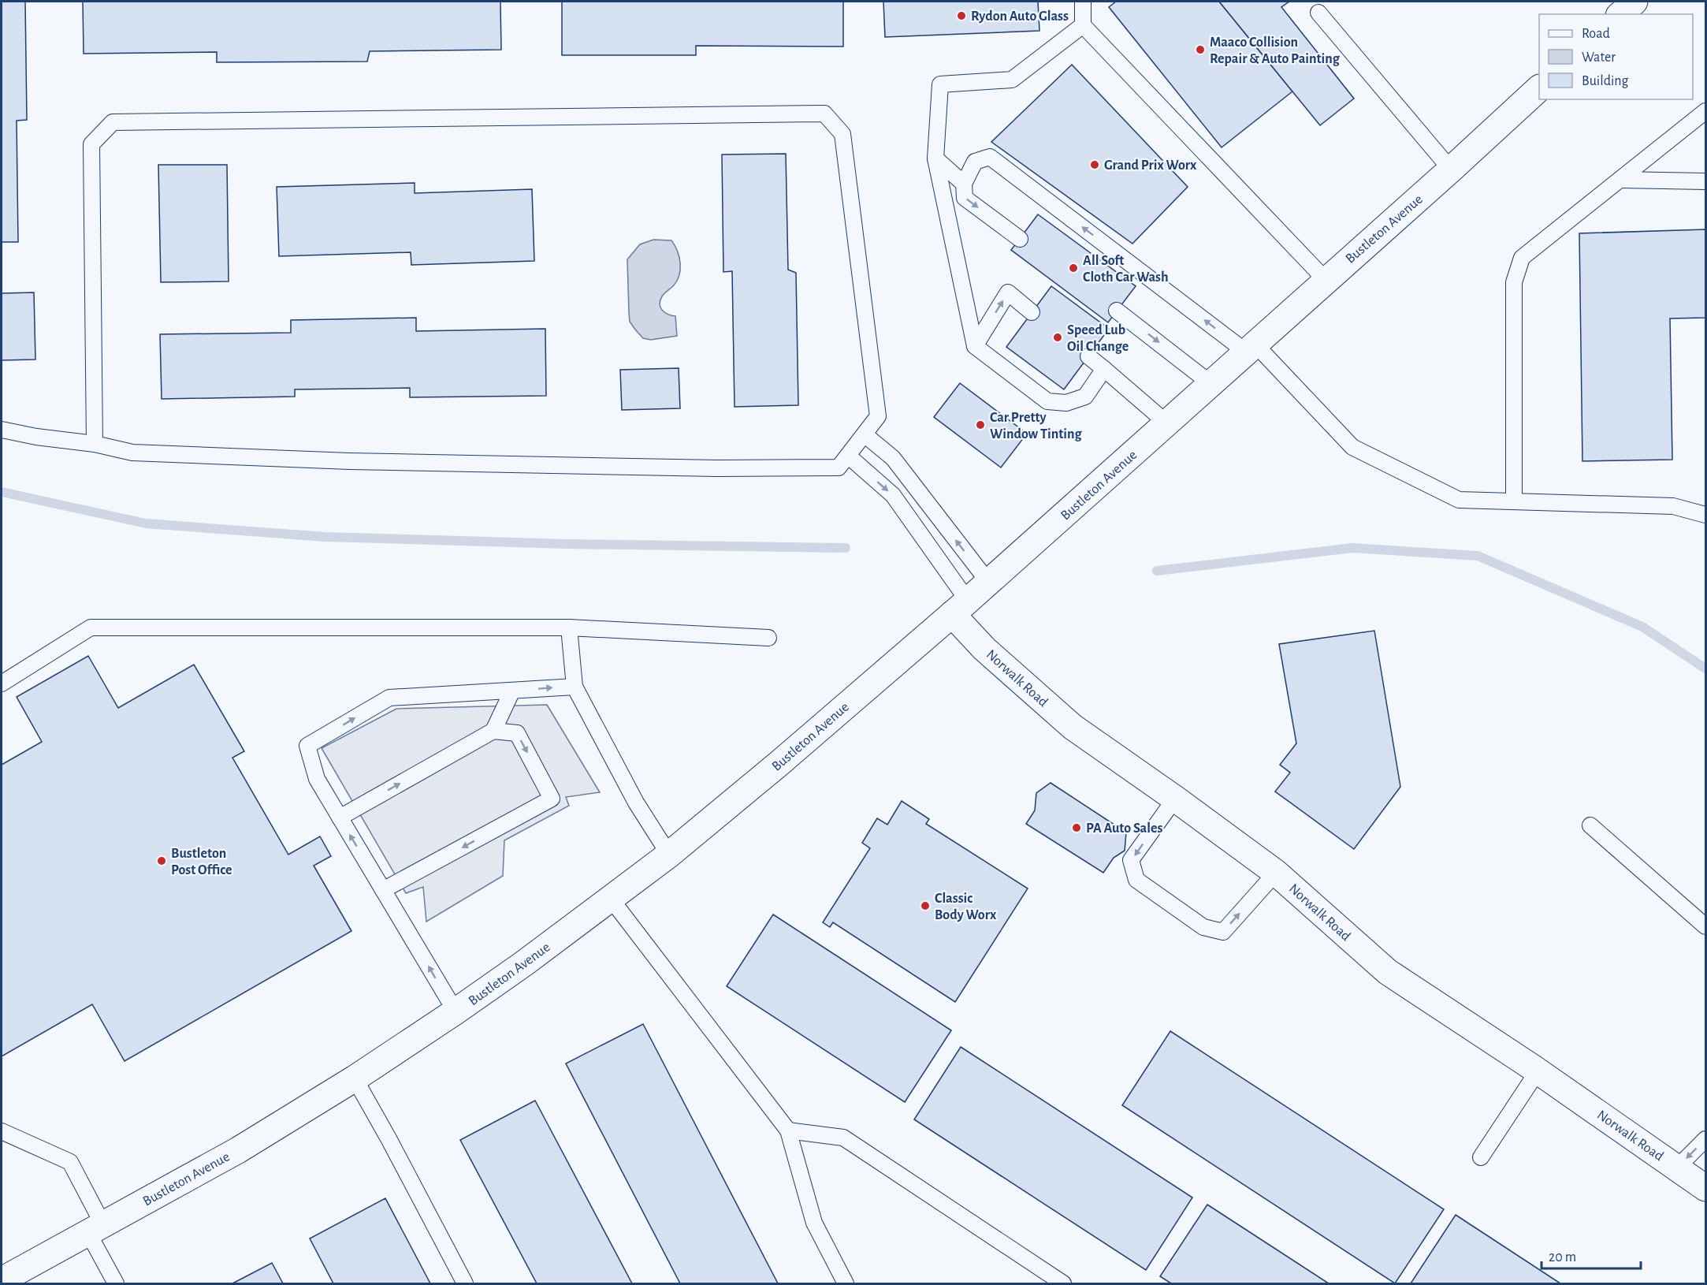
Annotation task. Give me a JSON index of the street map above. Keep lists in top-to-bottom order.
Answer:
{
  "streets": {
    "main road": ["Bustleton Avenue", "Norwalk Road"]
  },
  "crossings": [
    ["Bustleton Avenue", "Norwalk Road"]
  ],
  "places": [
    "Rydon Auto Glass",
    "Maaco Collision Repair & Auto Painting",
    "Grand Prix Worx",
    "All Soft Cloth Car Wash",
    "Speed Lub Oil Change",
    "Car Pretty Window Tinting",
    "PA Auto Sales",
    "Bustleton Post Office",
    "Classic Body Worx"
  ],
  "legend": ["Road", "Water", "Building"],
  "scale_bar": "20 m"
}
